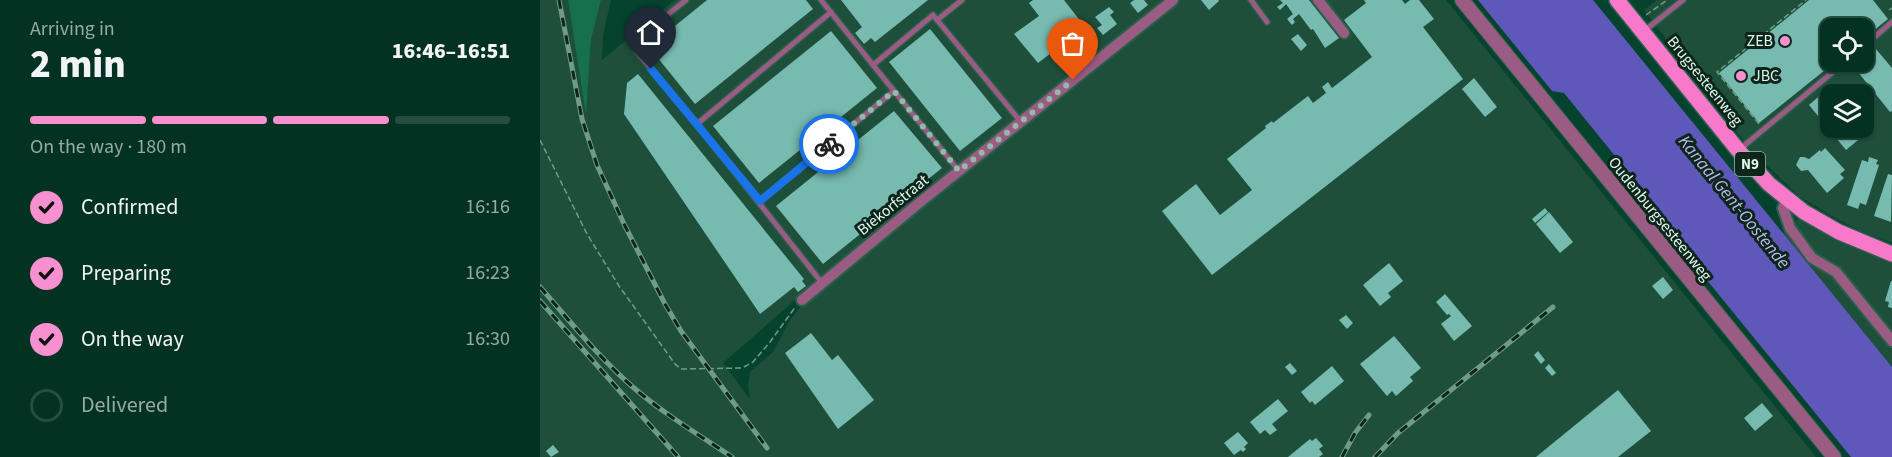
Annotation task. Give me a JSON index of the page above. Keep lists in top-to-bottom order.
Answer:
{
  "streets": {
    "main road": ["Brugsesteenweg", "N9"],
    "street": ["Biekorfstraat", "Oudenburgsesteenweg"]
  },
  "water": ["Kanaal Gent-Oostende"],
  "places": ["ZEB", "JBC"],
  "page": {
    "heading": ["2 min", "Arriving in", "16:46–16:51"],
    "bar": "On the way · 180 m",
    "list": [
      ["Confirmed", "16:16"],
      ["Preparing", "16:23"],
      ["On the way", "16:30"],
      "Delivered"
    ]
  }
}
